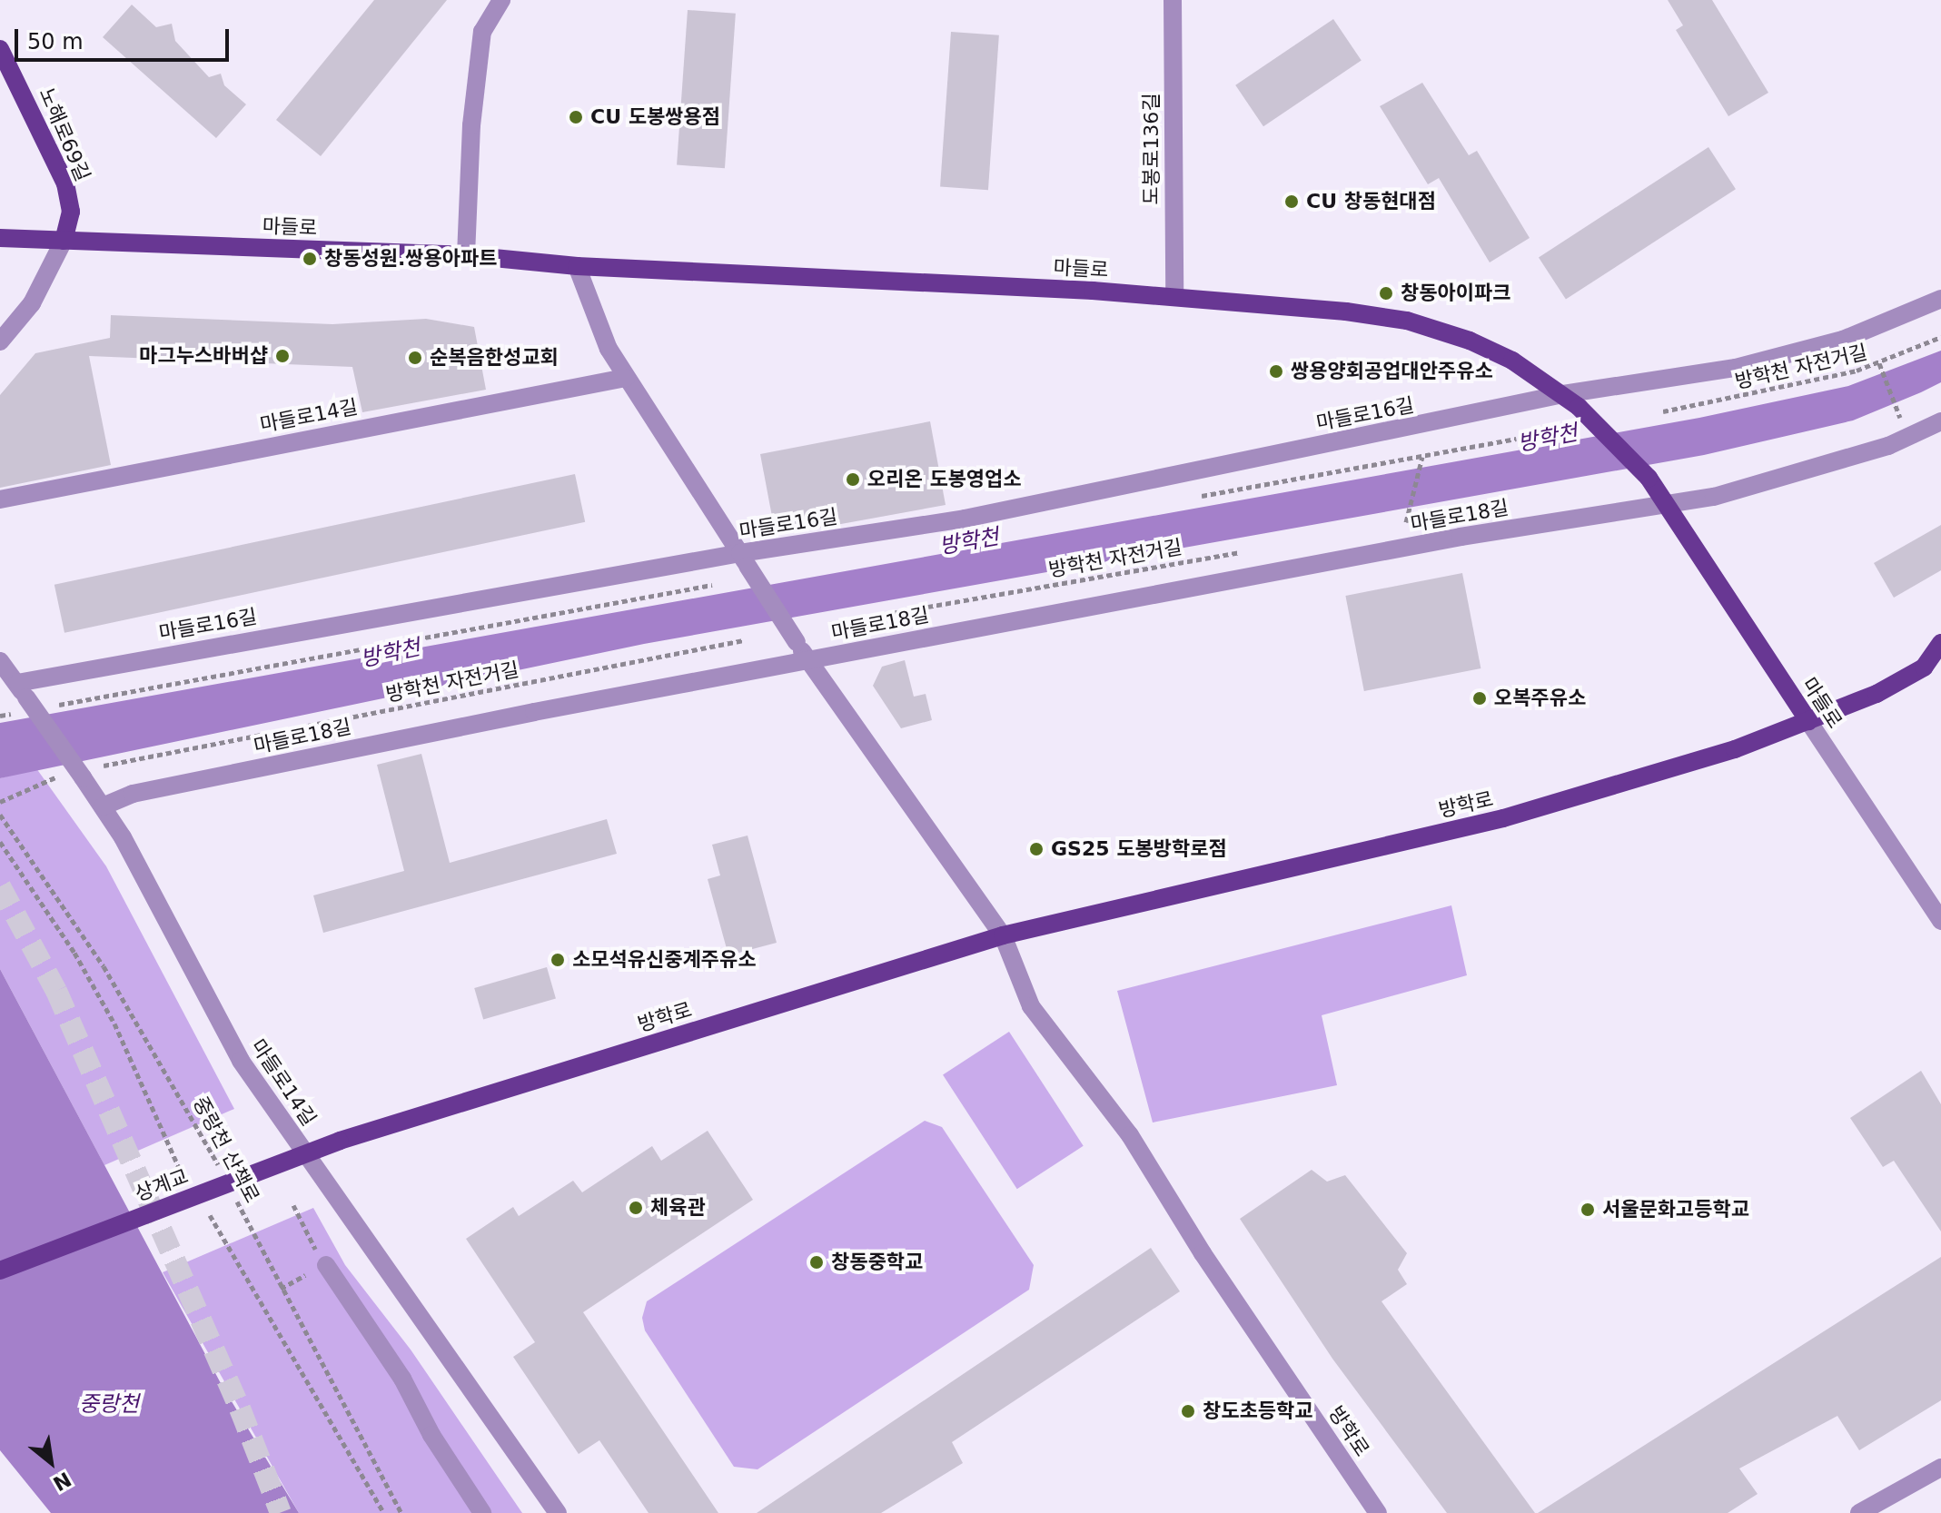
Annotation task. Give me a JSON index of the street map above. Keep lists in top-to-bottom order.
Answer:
{
  "streets": {
    "main road": [
      "노해로69길",
      "마들로",
      "방학로",
      "상계교"
    ],
    "street": [
      "도봉로136길",
      "마들로16길",
      "마들로14길",
      "마들로18길"
    ],
    "path": ["방학천 자전거길", "중랑천 산책로"]
  },
  "crossings": [
    ["노해로69길", "마들로"],
    ["도봉로136길", "마들로"],
    ["마들로", "마들로16길"],
    ["마들로", "마들로18길"],
    ["마들로", "방학로"],
    ["방학천 자전거길", "마들로14길"],
    ["마들로16길", "마들로14길"],
    ["마들로16길", "방학로"],
    ["마들로14길", "마들로18길"],
    ["마들로18길", "방학로"],
    ["방학로", "상계교"]
  ],
  "water": ["방학천", "중랑천"],
  "places": [
    "CU 도봉쌍용점",
    "CU 창동현대점",
    "창동성원.쌍용아파트",
    "창동아이파크",
    "마그누스바버샵",
    "순복음한성교회",
    "쌍용양회공업대안주유소",
    "오리온 도봉영업소",
    "오복주유소",
    "GS25 도봉방학로점",
    "소모석유신중계주유소",
    "체육관",
    "서울문화고등학교",
    "창동중학교",
    "창도초등학교"
  ],
  "scale_bar": "50 m",
  "north": "bottom right"
}
